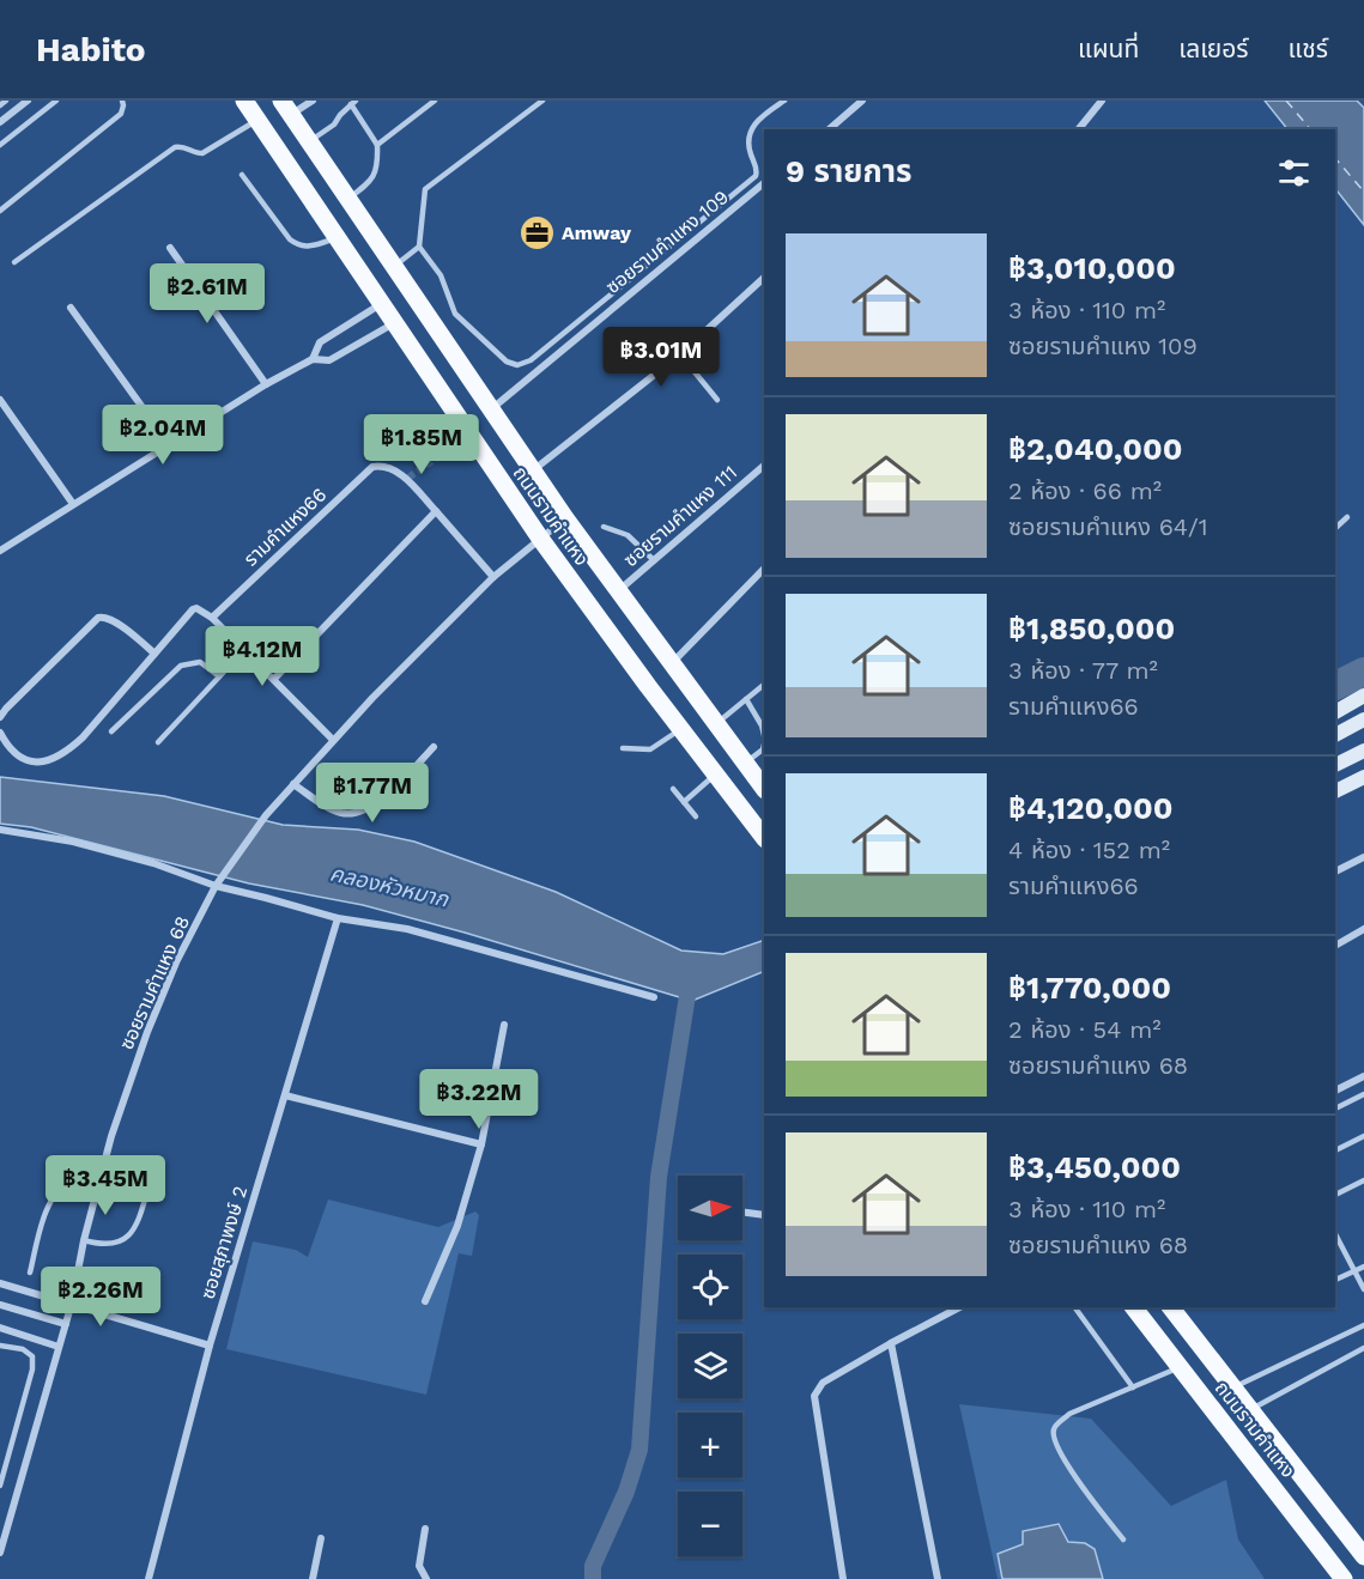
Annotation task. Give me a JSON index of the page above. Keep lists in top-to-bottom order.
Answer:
{
  "streets": {
    "main road": ["ถนนรามคำแหง"],
    "street": [
      "ซอยรามคำแหง 109",
      "ซอยรามคำแหง 111",
      "รามคำแหง66",
      "ซอยรามคำแหง 68",
      "ซอยสุภาพงษ์ 2"
    ]
  },
  "crossings": [
    ["ซอยรามคำแหง 109", "ถนนรามคำแหง"],
    ["ถนนรามคำแหง", "ซอยรามคำแหง 111"],
    ["ถนนรามคำแหง", "ซอยรามคำแหง 68"],
    ["รามคำแหง66", "ซอยรามคำแหง 68"]
  ],
  "water": ["คลองหัวหมาก"],
  "places": {
    "office": ["Amway"]
  },
  "north": "right",
  "page": {
    "header": "Habito",
    "nav": ["แผนที่", "เลเยอร์", "แชร์"],
    "heading": "9 รายการ",
    "list": [
      {
        "name": "฿3,010,000",
        "note": "3 ห้อง · 110 m² · ซอยรามคำแหง 109"
      },
      {
        "name": "฿2,040,000",
        "note": "2 ห้อง · 66 m² · ซอยรามคำแหง 64/1"
      },
      {
        "name": "฿1,850,000",
        "note": "3 ห้อง · 77 m² · รามคำแหง66"
      },
      {
        "name": "฿4,120,000",
        "note": "4 ห้อง · 152 m² · รามคำแหง66"
      },
      {
        "name": "฿1,770,000",
        "note": "2 ห้อง · 54 m² · ซอยรามคำแหง 68"
      },
      {
        "name": "฿3,450,000",
        "note": "3 ห้อง · 110 m² · ซอยรามคำแหง 68"
      }
    ],
    "price": [
      "฿2.61M",
      "฿3.01M",
      "฿2.04M",
      "฿1.85M",
      "฿4.12M",
      "฿1.77M",
      "฿3.22M",
      "฿3.45M",
      "฿2.26M"
    ],
    "map_buttons": ["+", "−"]
  }
}
